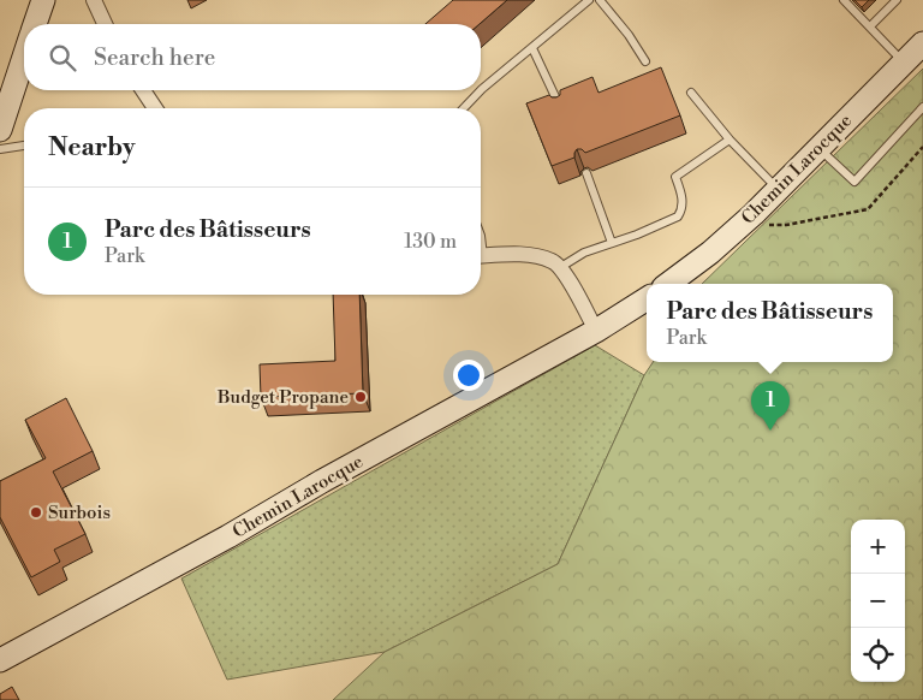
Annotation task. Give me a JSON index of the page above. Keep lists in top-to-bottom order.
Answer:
{
  "streets": {
    "main road": ["Chemin Larocque"]
  },
  "places": ["Budget Propane", "Surbois"],
  "page": {
    "search": "Search here",
    "heading": "Nearby",
    "list": [
      {
        "mark": "1",
        "name": "Parc des Bâtisseurs",
        "note": "Park",
        "value": "130 m"
      }
    ],
    "popup": ["Parc des Bâtisseurs", "Park"],
    "pins": "1",
    "map_buttons": ["+", "−"]
  }
}
